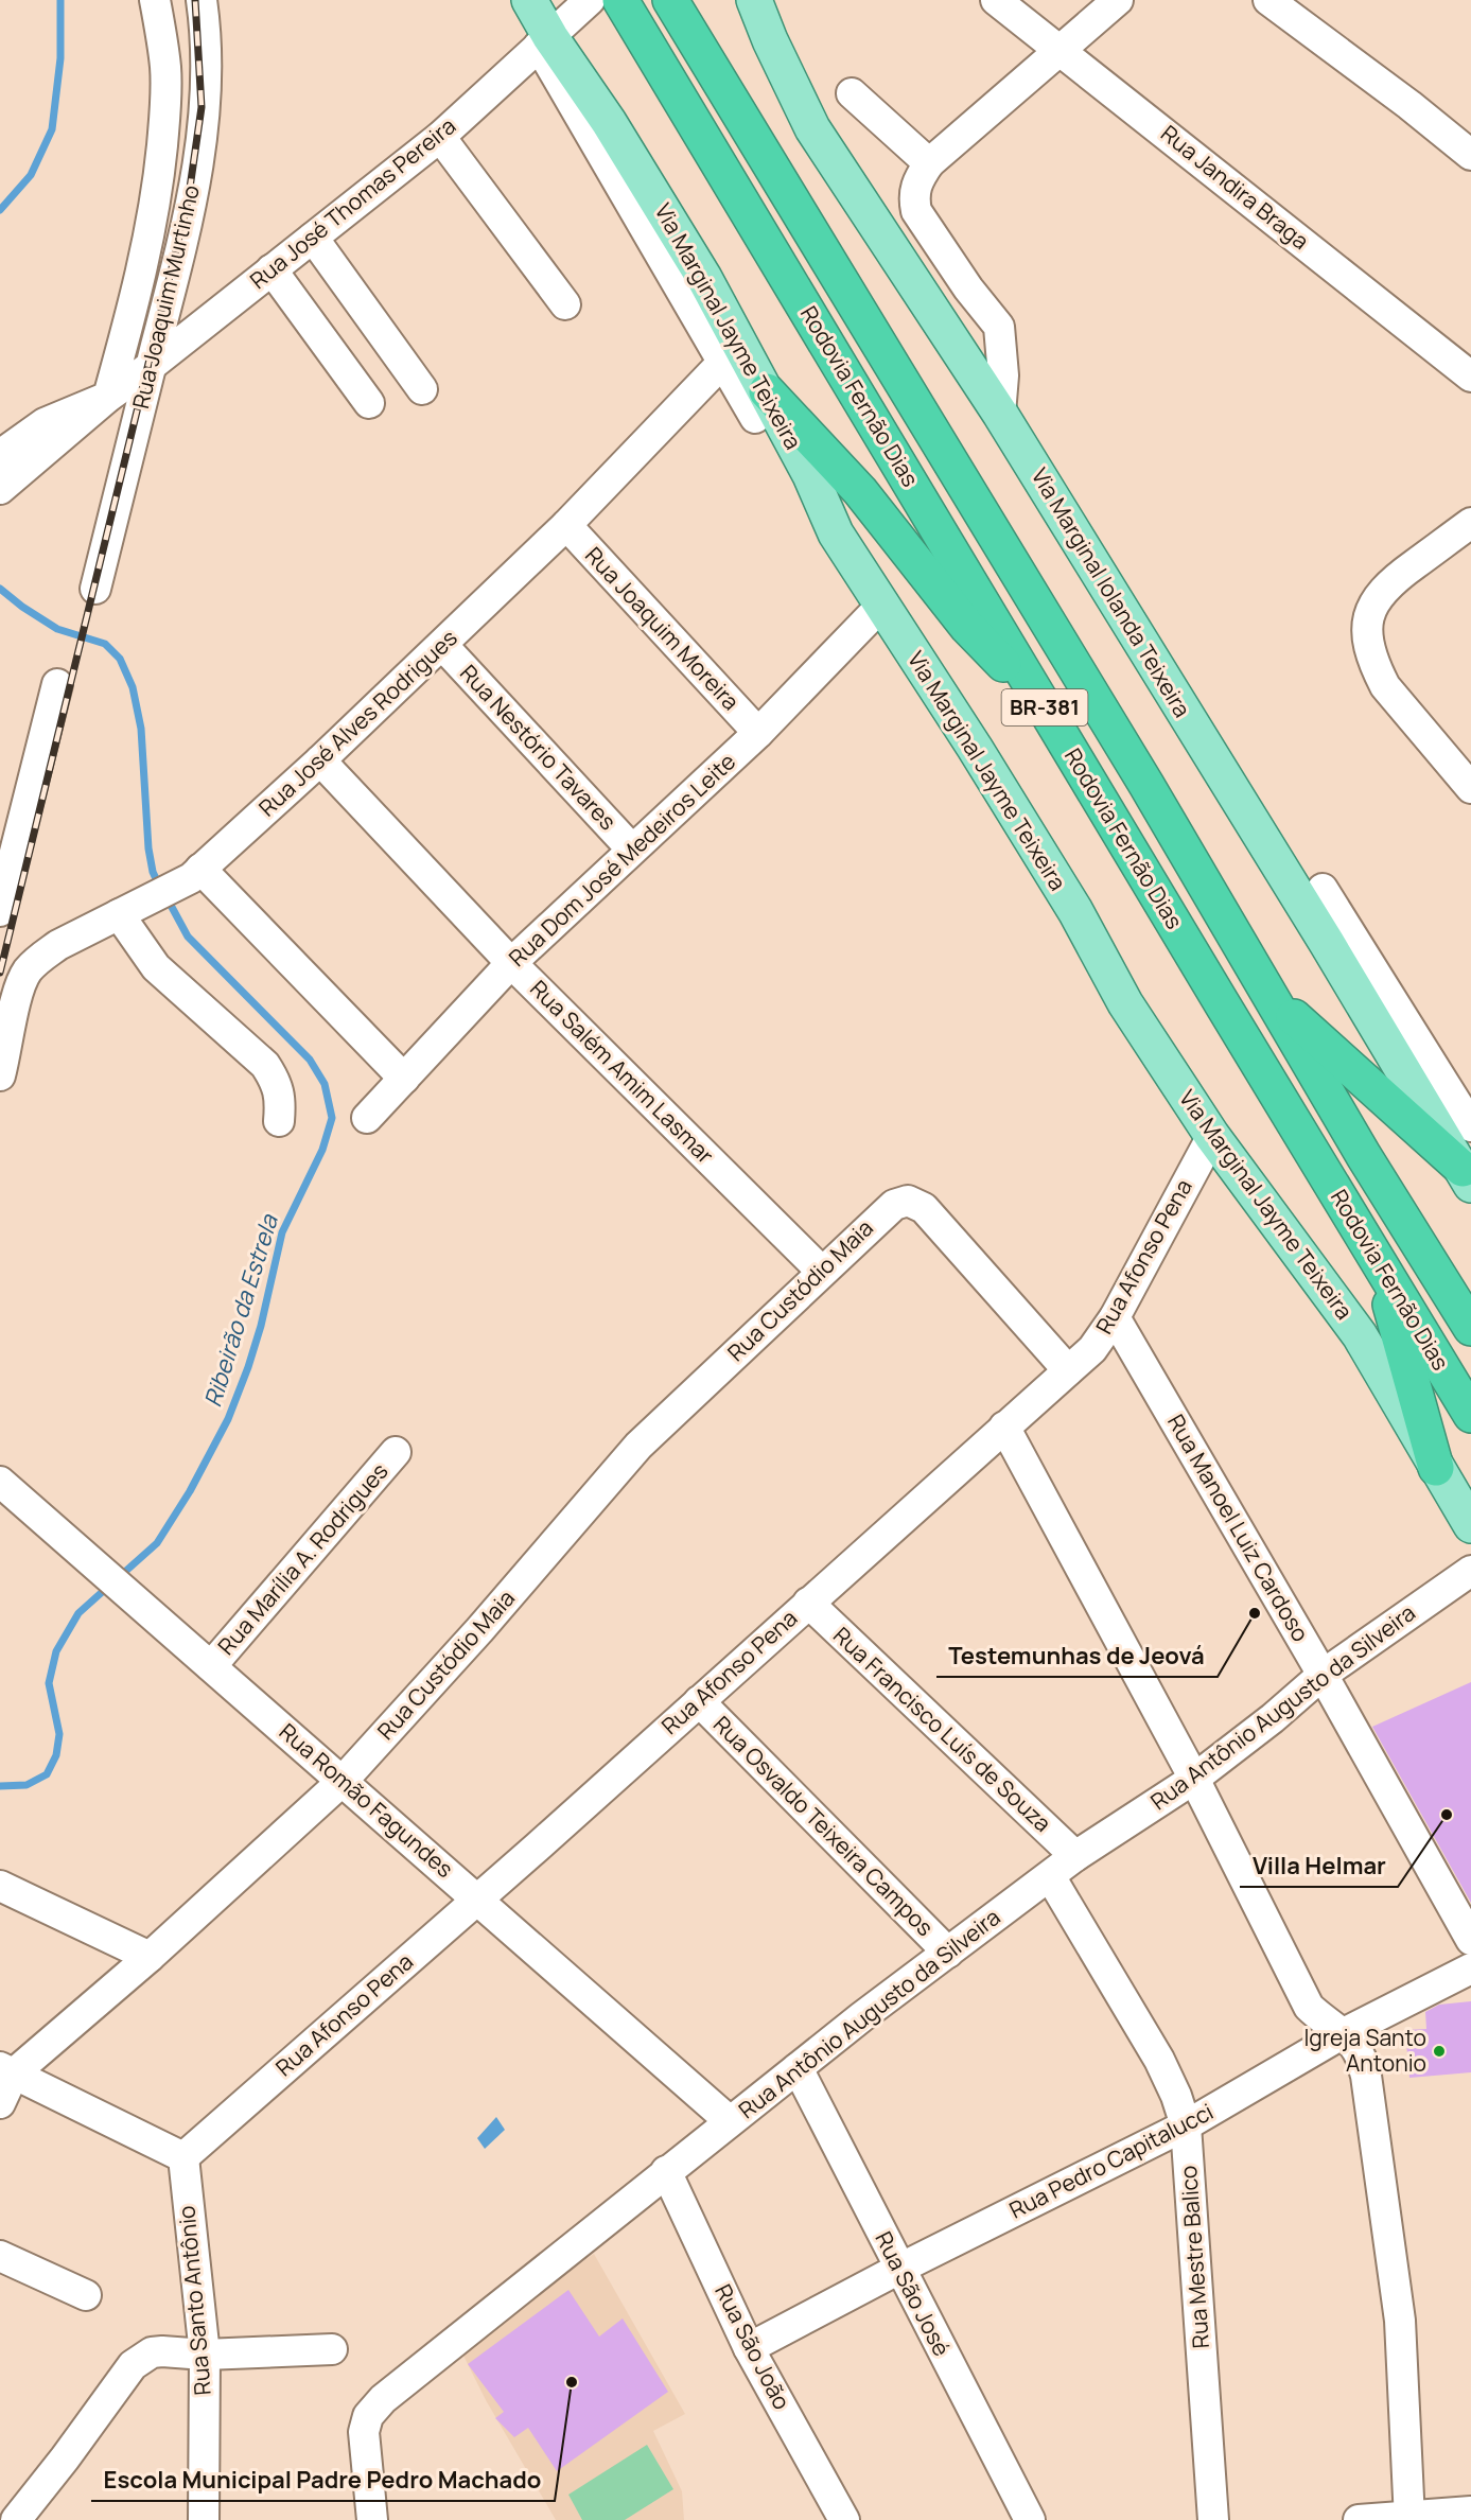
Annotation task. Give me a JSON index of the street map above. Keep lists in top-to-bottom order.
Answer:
{
  "streets": {
    "highway": ["Rodovia Fernão Dias", "BR-381"],
    "main road": ["Via Marginal Jayme Teixeira", "Via Marginal Iolanda Teixeira"],
    "street": [
      "Rua Jandira Braga",
      "Rua José Thomas Pereira",
      "Rua Joaquim Murtinho",
      "Rua Joaquim Moreira",
      "Rua José Alves Rodrigues",
      "Rua Nestório Tavares",
      "Rua Dom José Medeiros Leite",
      "Rua Salém Amim Lasmar",
      "Rua Afonso Pena",
      "Rua Custódio Maia",
      "Rua Manoel Luiz Cardoso",
      "Rua Marília A. Rodrigues",
      "Rua Antônio Augusto da Silveira",
      "Rua Francisco Luís de Souza",
      "Rua Romão Fagundes",
      "Rua Osvaldo Teixeira Campos",
      "Rua Pedro Capitalucci",
      "Rua Mestre Balico",
      "Rua São José",
      "Rua Santo Antônio",
      "Rua São João"
    ]
  },
  "crossings": [
    ["Rua José Thomas Pereira", "Rua Joaquim Murtinho"],
    ["Rua José Thomas Pereira", "Via Marginal Jayme Teixeira"],
    ["Via Marginal Jayme Teixeira", "Rua Dom José Medeiros Leite"],
    ["Via Marginal Jayme Teixeira", "Rua Afonso Pena"],
    ["Rua Joaquim Moreira", "Rua José Alves Rodrigues"],
    ["Rua Joaquim Moreira", "Rua Dom José Medeiros Leite"],
    ["Rua José Alves Rodrigues", "Rua Nestório Tavares"],
    ["Rua José Alves Rodrigues", "Rua Salém Amim Lasmar"],
    ["Rua Nestório Tavares", "Rua Dom José Medeiros Leite"],
    ["Rua Dom José Medeiros Leite", "Rua Salém Amim Lasmar"],
    ["Rua Salém Amim Lasmar", "Rua Custódio Maia"],
    ["Rua Afonso Pena", "Rua Custódio Maia"],
    ["Rua Afonso Pena", "Rua Manoel Luiz Cardoso"],
    ["Rua Afonso Pena", "Rua Francisco Luís de Souza"],
    ["Rua Afonso Pena", "Rua Romão Fagundes"],
    ["Rua Afonso Pena", "Rua Osvaldo Teixeira Campos"],
    ["Rua Afonso Pena", "Rua Santo Antônio"],
    ["Rua Custódio Maia", "Rua Romão Fagundes"],
    ["Rua Manoel Luiz Cardoso", "Rua Antônio Augusto da Silveira"],
    ["Rua Marília A. Rodrigues", "Rua Romão Fagundes"],
    ["Rua Antônio Augusto da Silveira", "Rua Francisco Luís de Souza"],
    ["Rua Antônio Augusto da Silveira", "Rua Romão Fagundes"],
    ["Rua Antônio Augusto da Silveira", "Rua Osvaldo Teixeira Campos"],
    ["Rua Antônio Augusto da Silveira", "Rua Mestre Balico"],
    ["Rua Antônio Augusto da Silveira", "Rua São José"],
    ["Rua Antônio Augusto da Silveira", "Rua São João"],
    ["Rua Pedro Capitalucci", "Rua Mestre Balico"],
    ["Rua Pedro Capitalucci", "Rua São José"],
    ["Rua Pedro Capitalucci", "Rua São João"]
  ],
  "water": ["Ribeirão da Estrela"],
  "places": [
    "Testemunhas de Jeová",
    "Villa Helmar",
    "Igreja Santo Antonio",
    "Escola Municipal Padre Pedro Machado"
  ]
}
